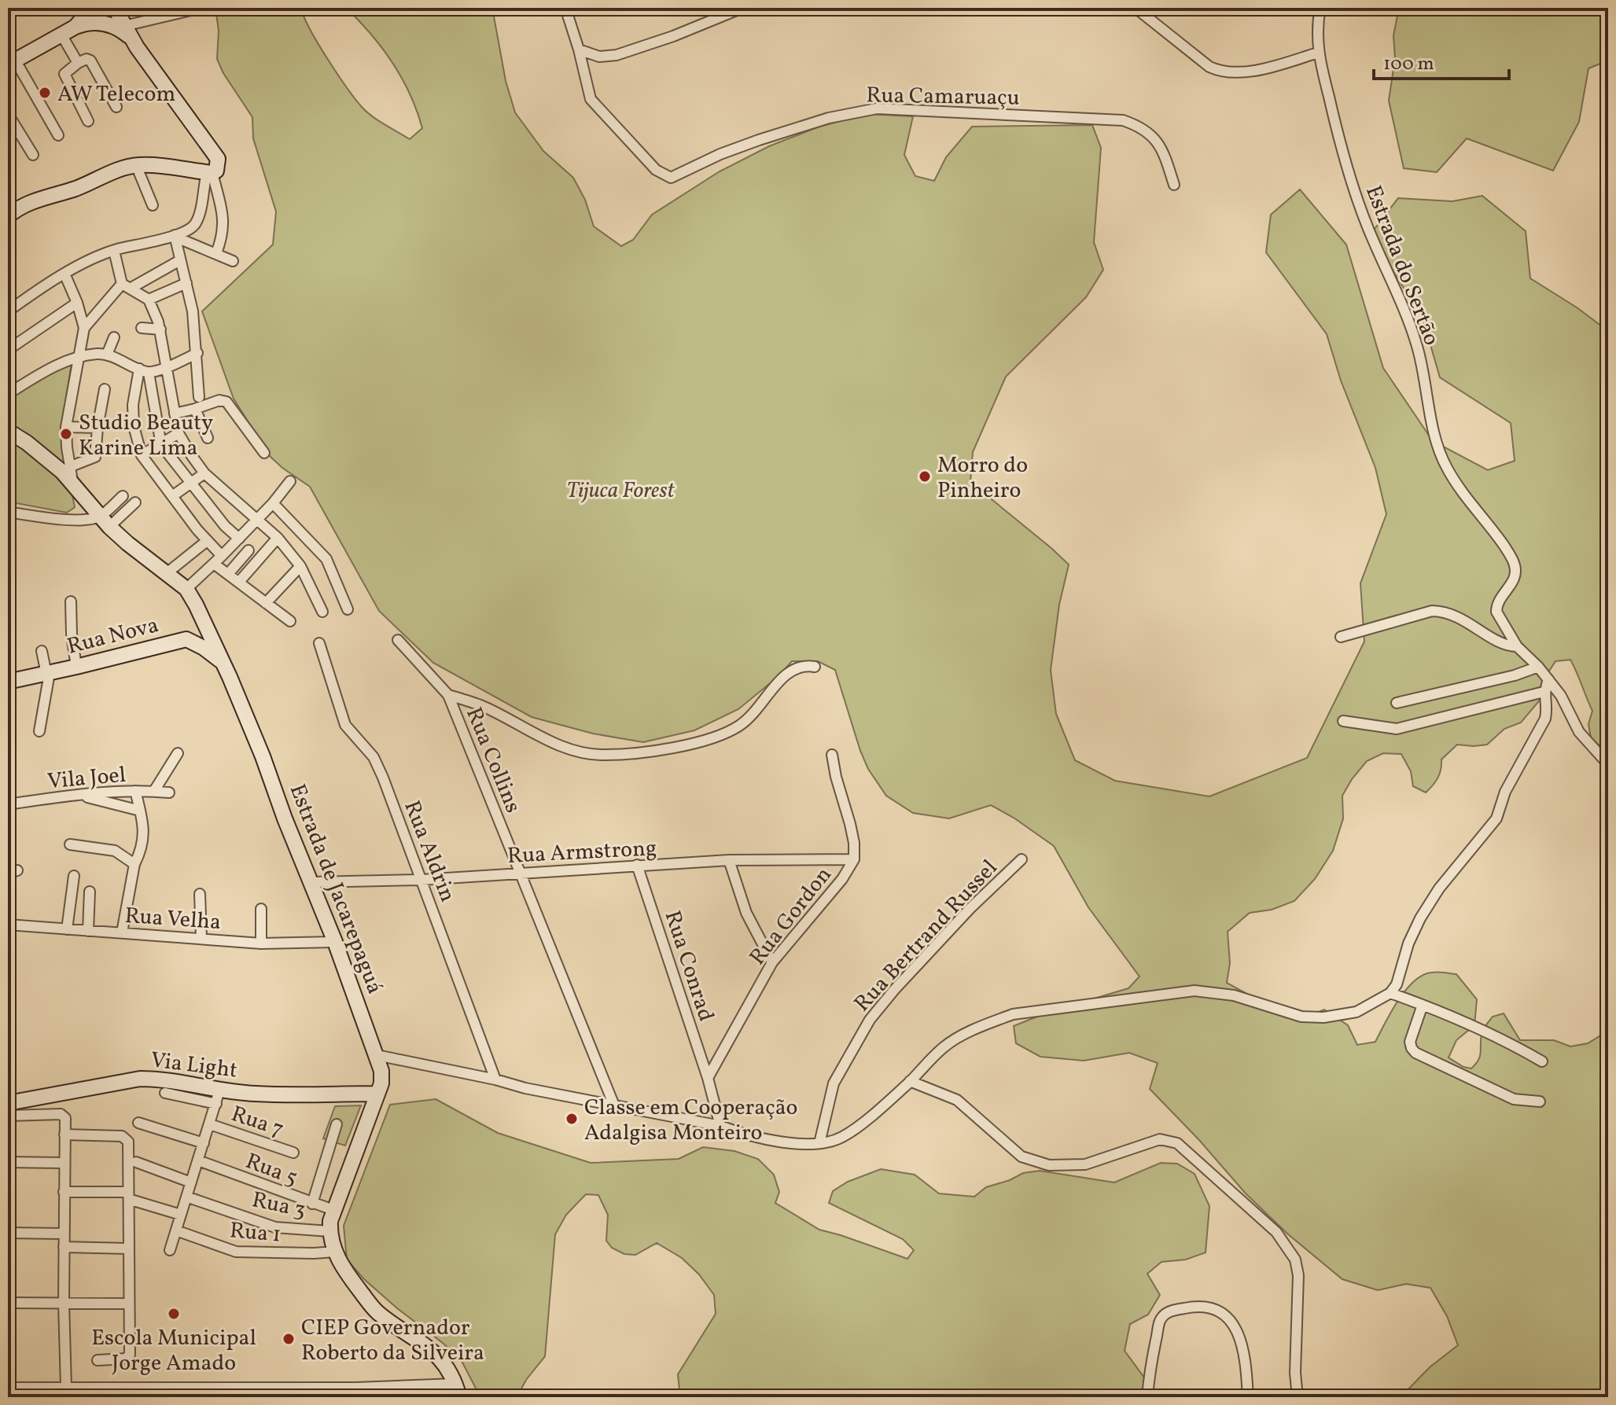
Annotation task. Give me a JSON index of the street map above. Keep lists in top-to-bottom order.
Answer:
{
  "streets": {
    "street": [
      "Rua Camaruaçu",
      "Estrada do Sertão",
      "Rua Nova",
      "Rua Collins",
      "Vila Joel",
      "Rua Aldrin",
      "Rua Armstrong",
      "Estrada de Jacarepaguá",
      "Rua Gordon",
      "Rua Velha",
      "Rua Bertrand Russel",
      "Rua Conrad",
      "Via Light",
      "Rua 7",
      "Rua 5",
      "Rua 3",
      "Rua 1"
    ]
  },
  "crossings": [
    ["Rua Nova", "Estrada de Jacarepaguá"],
    ["Rua Collins", "Rua Armstrong"],
    ["Rua Aldrin", "Rua Armstrong"],
    ["Rua Armstrong", "Estrada de Jacarepaguá"],
    ["Rua Armstrong", "Rua Gordon"],
    ["Rua Armstrong", "Rua Conrad"],
    ["Estrada de Jacarepaguá", "Rua Velha"],
    ["Estrada de Jacarepaguá", "Via Light"],
    ["Estrada de Jacarepaguá", "Rua 5"],
    ["Estrada de Jacarepaguá", "Rua 3"],
    ["Estrada de Jacarepaguá", "Rua 1"],
    ["Rua Gordon", "Rua Conrad"]
  ],
  "parks": ["Tijuca Forest"],
  "places": [
    "AW Telecom",
    "Studio Beauty Karine Lima",
    "Morro do Pinheiro",
    "Classe em Cooperação Adalgisa Monteiro",
    "Escola Municipal Jorge Amado",
    "CIEP Governador Roberto da Silveira"
  ],
  "scale_bar": "100 m"
}
